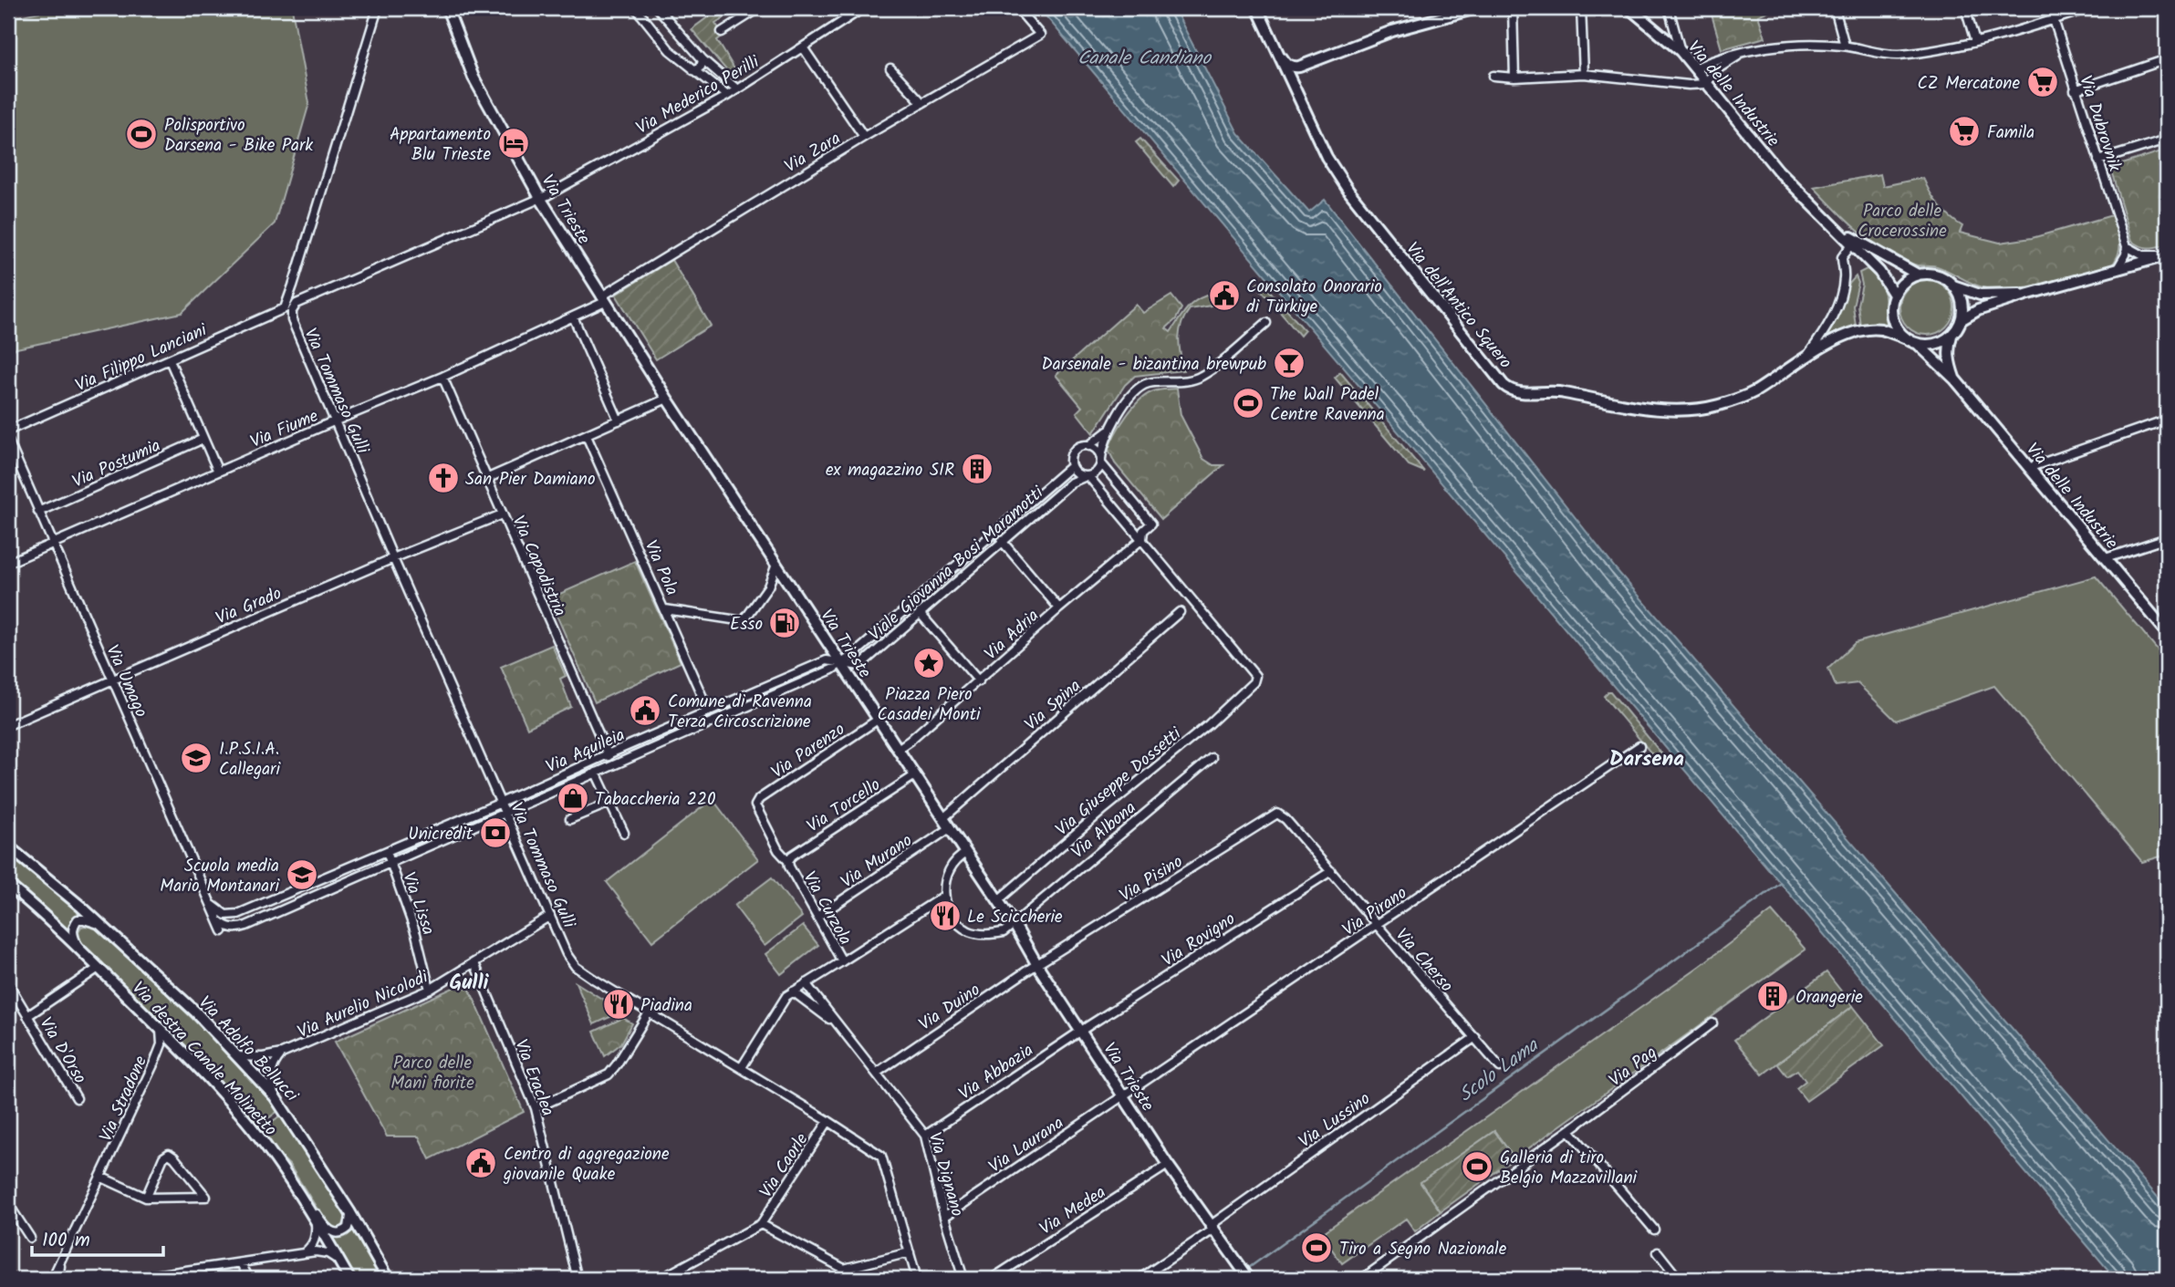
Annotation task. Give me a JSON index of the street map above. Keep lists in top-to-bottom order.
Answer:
{
  "streets": {
    "street": [
      "Via delle Industrie",
      "Via Mederico Perilli",
      "Via Dubrovnik",
      "Via Zara",
      "Via Trieste",
      "Via dell'Antico Squero",
      "Via Filippo Lanciani",
      "Via Tommaso Gulli",
      "Via Fiume",
      "Via Postumia",
      "Viale Giovanna Bosi Maramotti",
      "Via Capodistria",
      "Via Pola",
      "Via Grado",
      "Via Adria",
      "Via Umago",
      "Via Spina",
      "Via Aquileia",
      "Via Parenzo",
      "Via Giuseppe Dossetti",
      "Via Torcello",
      "Via Albona",
      "Via Murano",
      "Via Pisino",
      "Via Lissa",
      "Via Curzola",
      "Via Pirano",
      "Via Rovigno",
      "Via Cherso",
      "Via Aurelio Nicolodi",
      "Via Duino",
      "Via Adolfo Bellucci",
      "Via D'Orso",
      "Via destra Canale Molinetto",
      "Via Pag",
      "Via Abbazia",
      "Via Eraclea",
      "Via Stradone",
      "Via Lussino",
      "Via Laurana",
      "Via Caorle",
      "Via Dignano",
      "Via Medea"
    ]
  },
  "crossings": [
    ["Via delle Industrie", "Via dell'Antico Squero"],
    ["Via Mederico Perilli", "Via Trieste"],
    ["Via Zara", "Via Trieste"],
    ["Via Zara", "Via Fiume"],
    ["Via Trieste", "Via Fiume"],
    ["Via Trieste", "Viale Giovanna Bosi Maramotti"],
    ["Via Trieste", "Via Adria"],
    ["Via Trieste", "Via Spina"],
    ["Via Trieste", "Via Aquileia"],
    ["Via Trieste", "Via Parenzo"],
    ["Via Trieste", "Via Giuseppe Dossetti"],
    ["Via Trieste", "Via Torcello"],
    ["Via Trieste", "Via Albona"],
    ["Via Trieste", "Via Murano"],
    ["Via Trieste", "Via Pisino"],
    ["Via Trieste", "Via Pirano"],
    ["Via Trieste", "Via Rovigno"],
    ["Via Trieste", "Via Duino"],
    ["Via Trieste", "Via Abbazia"],
    ["Via Trieste", "Via Lussino"],
    ["Via Trieste", "Via Laurana"],
    ["Via Trieste", "Via Medea"],
    ["Via Filippo Lanciani", "Via Tommaso Gulli"],
    ["Via Tommaso Gulli", "Via Fiume"],
    ["Via Tommaso Gulli", "Via Grado"],
    ["Via Tommaso Gulli", "Via Aquileia"],
    ["Via Tommaso Gulli", "Via Curzola"],
    ["Via Tommaso Gulli", "Via Aurelio Nicolodi"],
    ["Via Tommaso Gulli", "Via Caorle"],
    ["Via Fiume", "Via Capodistria"],
    ["Via Fiume", "Via Umago"],
    ["Via Postumia", "Via Umago"],
    ["Viale Giovanna Bosi Maramotti", "Via Aquileia"],
    ["Via Capodistria", "Via Grado"],
    ["Via Capodistria", "Via Aquileia"],
    ["Via Pola", "Via Aquileia"],
    ["Via Grado", "Via Umago"],
    ["Via Adria", "Via Giuseppe Dossetti"],
    ["Via Umago", "Via Aquileia"],
    ["Via Aquileia", "Via Lissa"],
    ["Via Parenzo", "Via Curzola"],
    ["Via Torcello", "Via Curzola"],
    ["Via Murano", "Via Curzola"],
    ["Via Pisino", "Via Cherso"],
    ["Via Pisino", "Via Duino"],
    ["Via Lissa", "Via Aurelio Nicolodi"],
    ["Via Curzola", "Via Dignano"],
    ["Via Pirano", "Via Cherso"],
    ["Via Pirano", "Via Laurana"],
    ["Via Rovigno", "Via Cherso"],
    ["Via Rovigno", "Via Abbazia"],
    ["Via Cherso", "Via Lussino"],
    ["Via Aurelio Nicolodi", "Via Adolfo Bellucci"],
    ["Via Aurelio Nicolodi", "Via Eraclea"],
    ["Via Duino", "Via Dignano"],
    ["Via D'Orso", "Via destra Canale Molinetto"],
    ["Via destra Canale Molinetto", "Via Stradone"],
    ["Via Abbazia", "Via Dignano"],
    ["Via Laurana", "Via Dignano"]
  ],
  "districts": ["Darsena", "Gulli"],
  "water": ["Canale Candiano", "Scolo Lama"],
  "parks": ["Parco delle Crocerossine", "Parco delle Mani fiorite"],
  "places": {
    "supermarket": ["CZ Mercatone", "Famila"],
    "sports": [
      "Polisportivo Darsena - Bike Park",
      "The Wall Padel Centre Ravenna",
      "Galleria di tiro Belgio Mazzavillani",
      "Tiro a Segno Nazionale"
    ],
    "hotel": ["Appartamento Blu Trieste"],
    "public building": ["Consolato Onorario di Türkiye", "Comune di Ravenna Terza Circoscrizione", "Centro di aggregazione giovanile Quake"],
    "bar": ["Darsenale - bizantina brewpub"],
    "building": ["ex magazzino SIR", "Orangerie"],
    "church": ["San Pier Damiano"],
    "fuel station": ["Esso"],
    "place": ["Piazza Piero Casadei Monti"],
    "school or university": ["I.P.S.I.A. Callegari", "Scuola media Mario Montanari"],
    "shop": ["Tabaccheria 220"],
    "bank": ["Unicredit"],
    "restaurant": ["Le Sciccherie", "Piadina"]
  },
  "scale_bar": "100 m"
}
